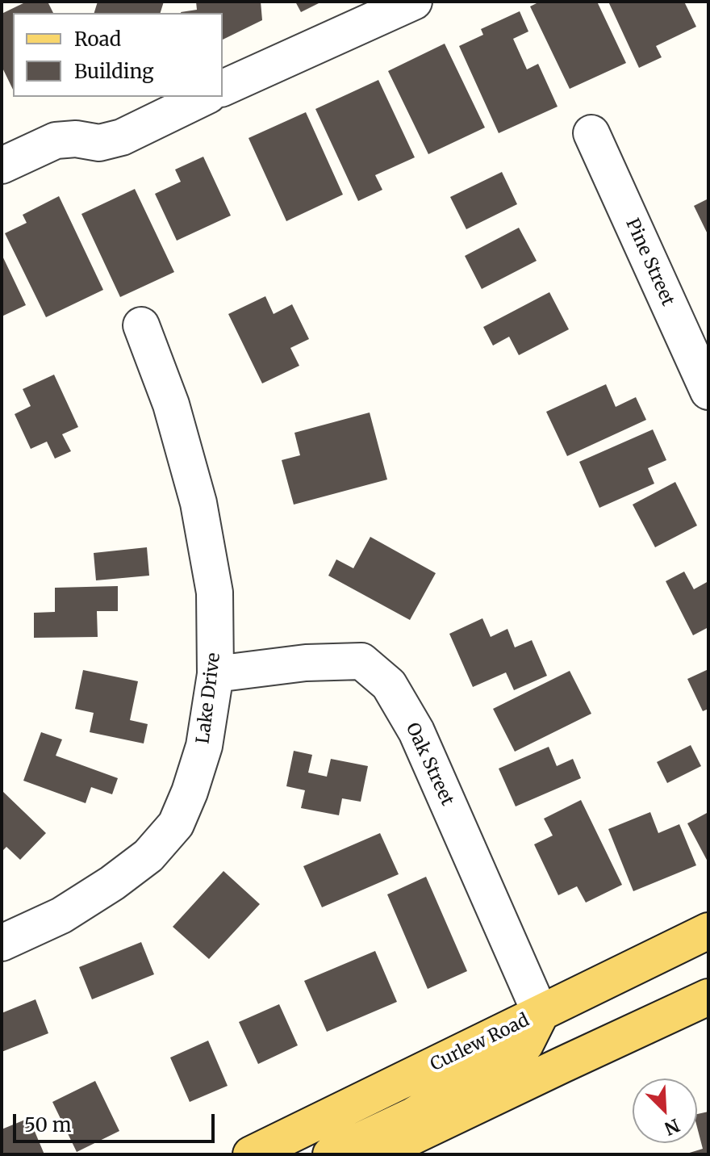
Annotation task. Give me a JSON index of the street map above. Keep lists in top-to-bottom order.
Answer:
{
  "streets": {
    "main road": ["Curlew Road"],
    "street": ["Pine Street", "Lake Drive", "Oak Street"]
  },
  "crossings": [
    ["Lake Drive", "Oak Street"],
    ["Oak Street", "Curlew Road"]
  ],
  "legend": ["Road", "Building"],
  "scale_bar": "50 m",
  "north": "bottom right"
}
